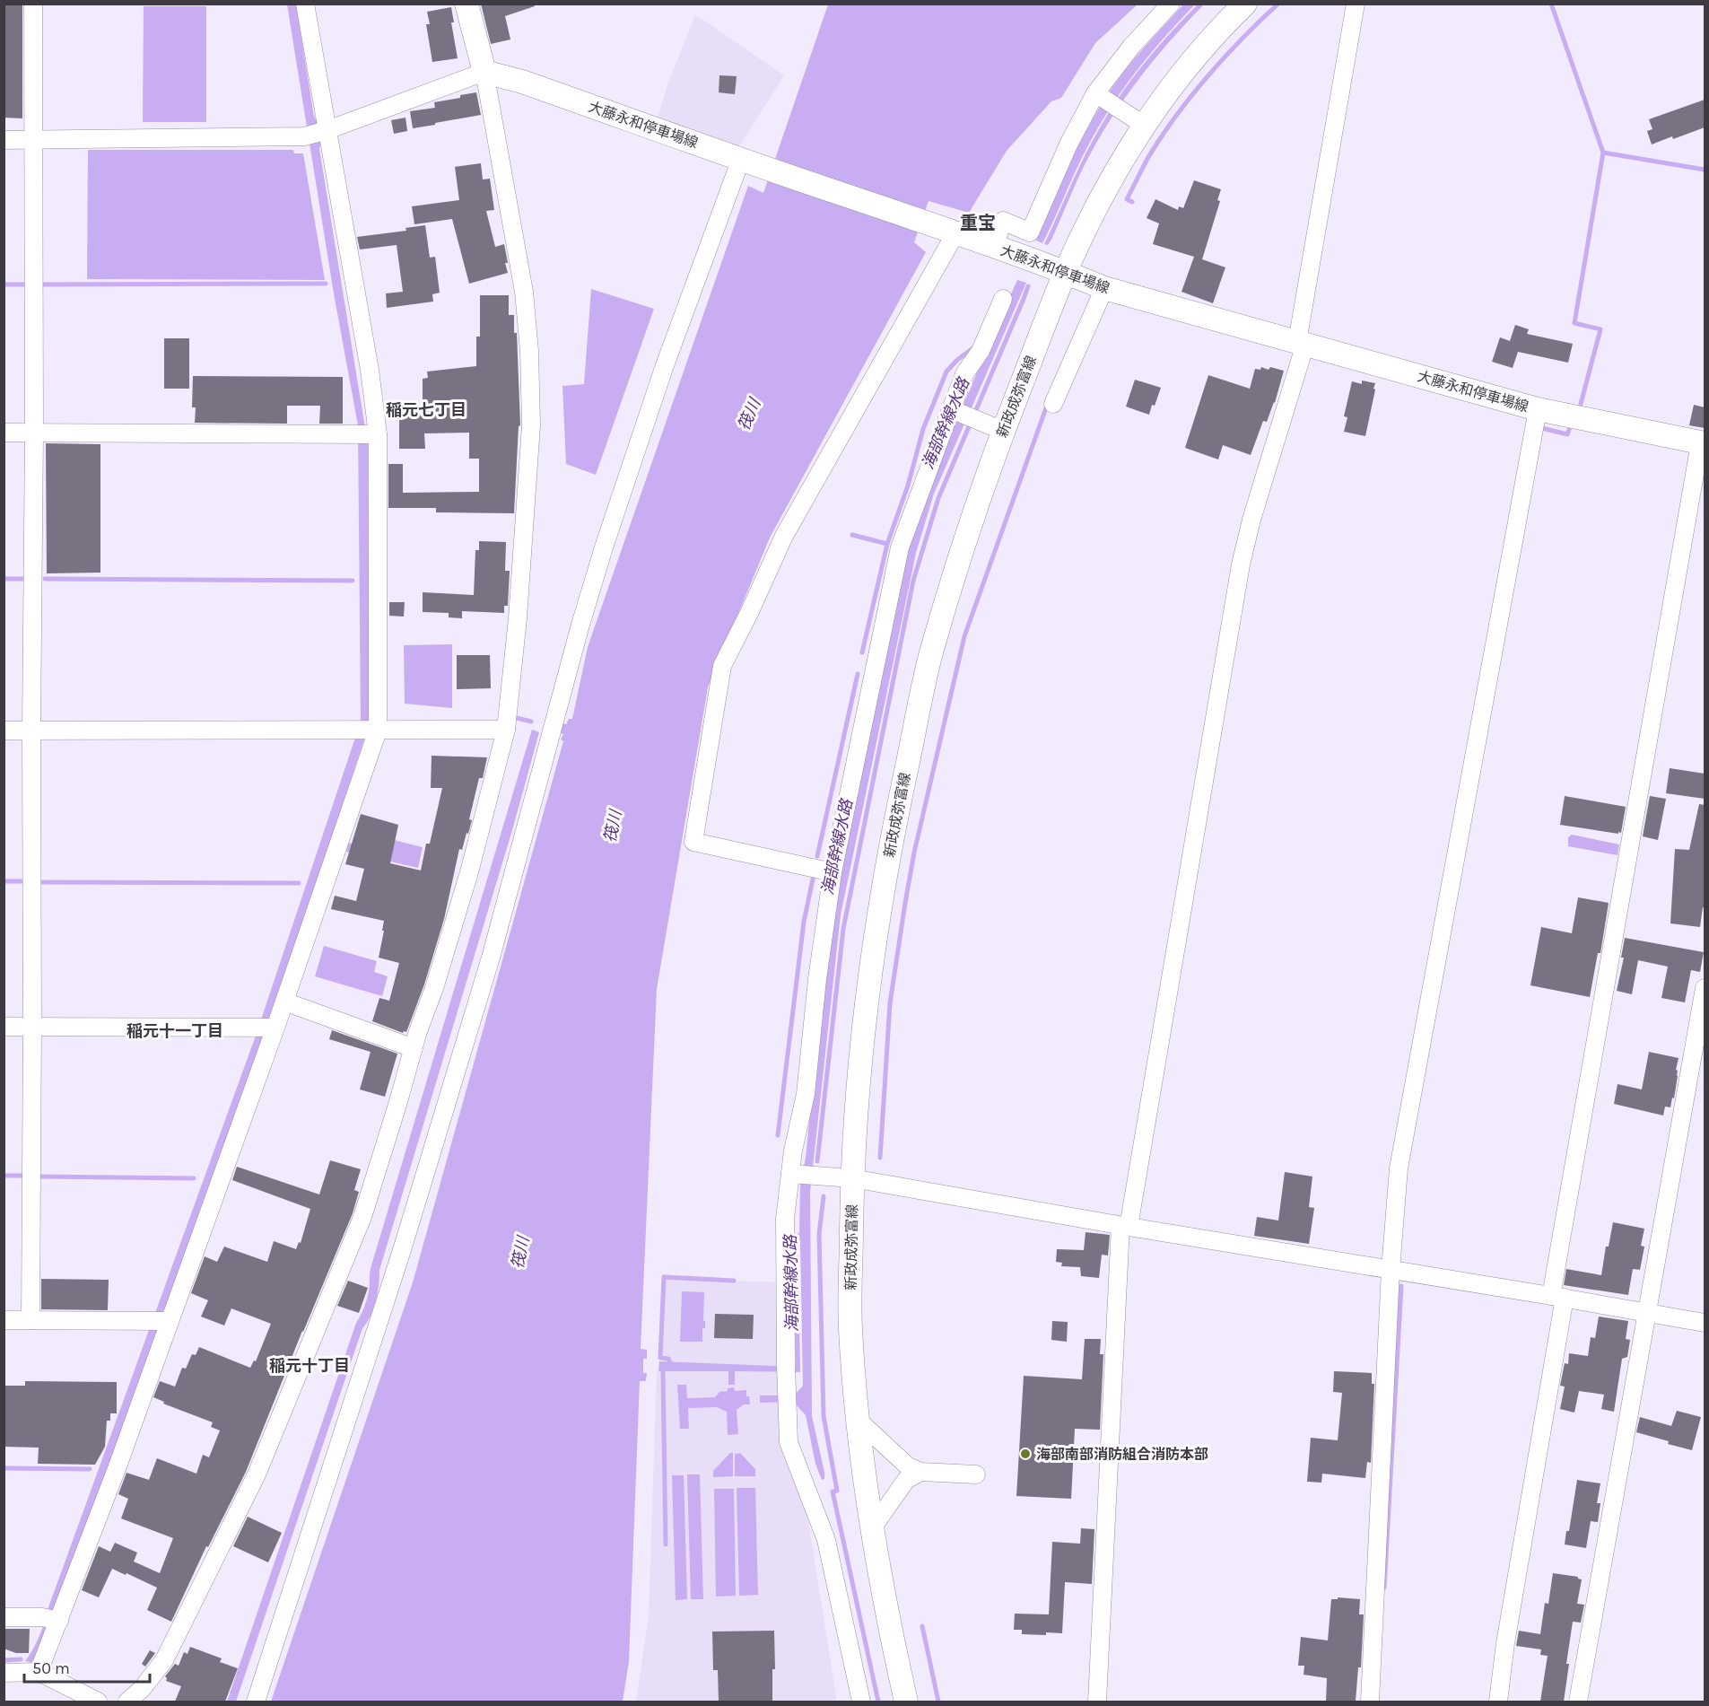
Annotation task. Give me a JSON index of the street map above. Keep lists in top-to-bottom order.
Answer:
{
  "streets": {
    "main road": ["大藤永和停車場線", "新政成弥富線"]
  },
  "crossings": [
    ["大藤永和停車場線", "新政成弥富線"]
  ],
  "districts": [
    "重宝",
    "稲元七丁目",
    "稲元十一丁目",
    "稲元十丁目"
  ],
  "water": ["筏川", "海部幹線水路"],
  "places": ["海部南部消防組合消防本部"],
  "scale_bar": "50 m"
}
